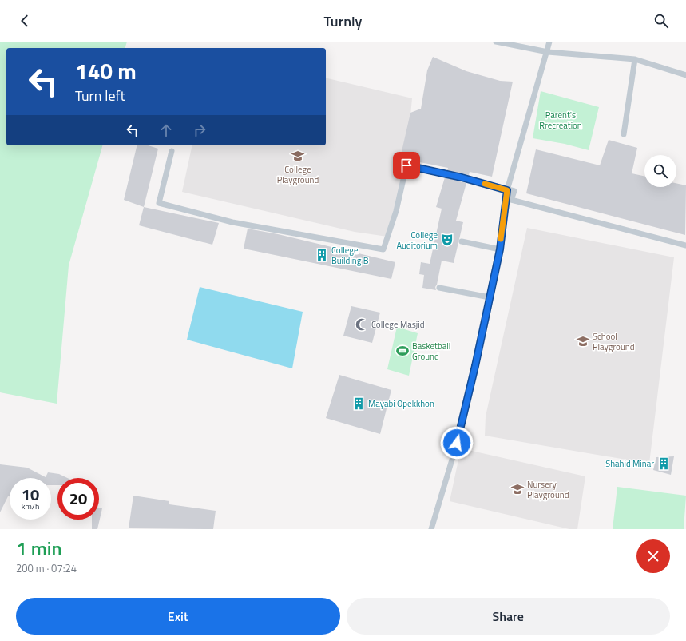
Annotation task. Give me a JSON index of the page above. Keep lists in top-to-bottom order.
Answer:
{
  "parks": ["Parent's Rrecreation"],
  "places": {
    "school or university": ["College Playground", "School Playground", "Nursery Playground"],
    "theatre": ["College Auditorium"],
    "building": ["College Building B", "Mayabi Opekkhon", "Shahid Minar"],
    "mosque": ["College Masjid"],
    "sports": ["Basketball Ground"]
  },
  "page": {
    "header": "Turnly",
    "turn": ["140 m", "Turn left"],
    "speed": "10 km/h",
    "limit": "20",
    "heading": ["1 min", "200 m · 07:24"],
    "buttons": ["Exit", "Share"]
  }
}
